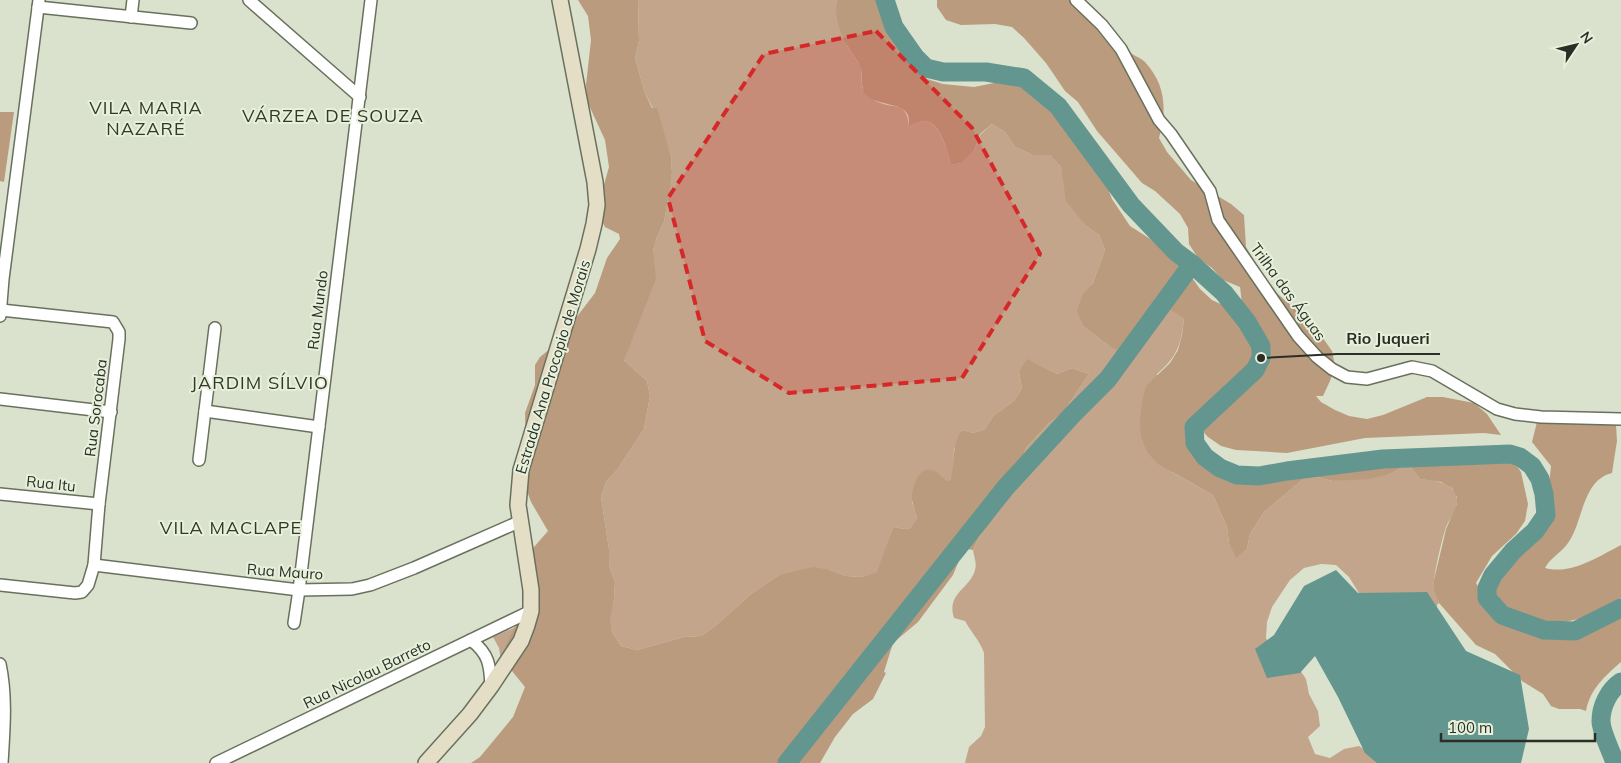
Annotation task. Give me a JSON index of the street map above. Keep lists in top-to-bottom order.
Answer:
{
  "streets": {
    "street": [
      "Trilha das Águas",
      "Rua Mundo",
      "Estrada Ana Procopio de Morais",
      "Rua Sorocaba",
      "Rua Itu",
      "Rua Mauro",
      "Rua Nicolau Barreto"
    ]
  },
  "crossings": [
    ["Rua Mundo", "Rua Mauro"],
    ["Estrada Ana Procopio de Morais", "Rua Mauro"],
    ["Estrada Ana Procopio de Morais", "Rua Nicolau Barreto"],
    ["Rua Sorocaba", "Rua Itu"],
    ["Rua Sorocaba", "Rua Mauro"]
  ],
  "districts": [
    "VILA MARIA NAZARÉ",
    "VÁRZEA DE SOUZA",
    "JARDIM SÍLVIO",
    "VILA MACLAPE"
  ],
  "places": ["Rio Juqueri"],
  "scale_bar": "100 m",
  "north": "top right"
}
